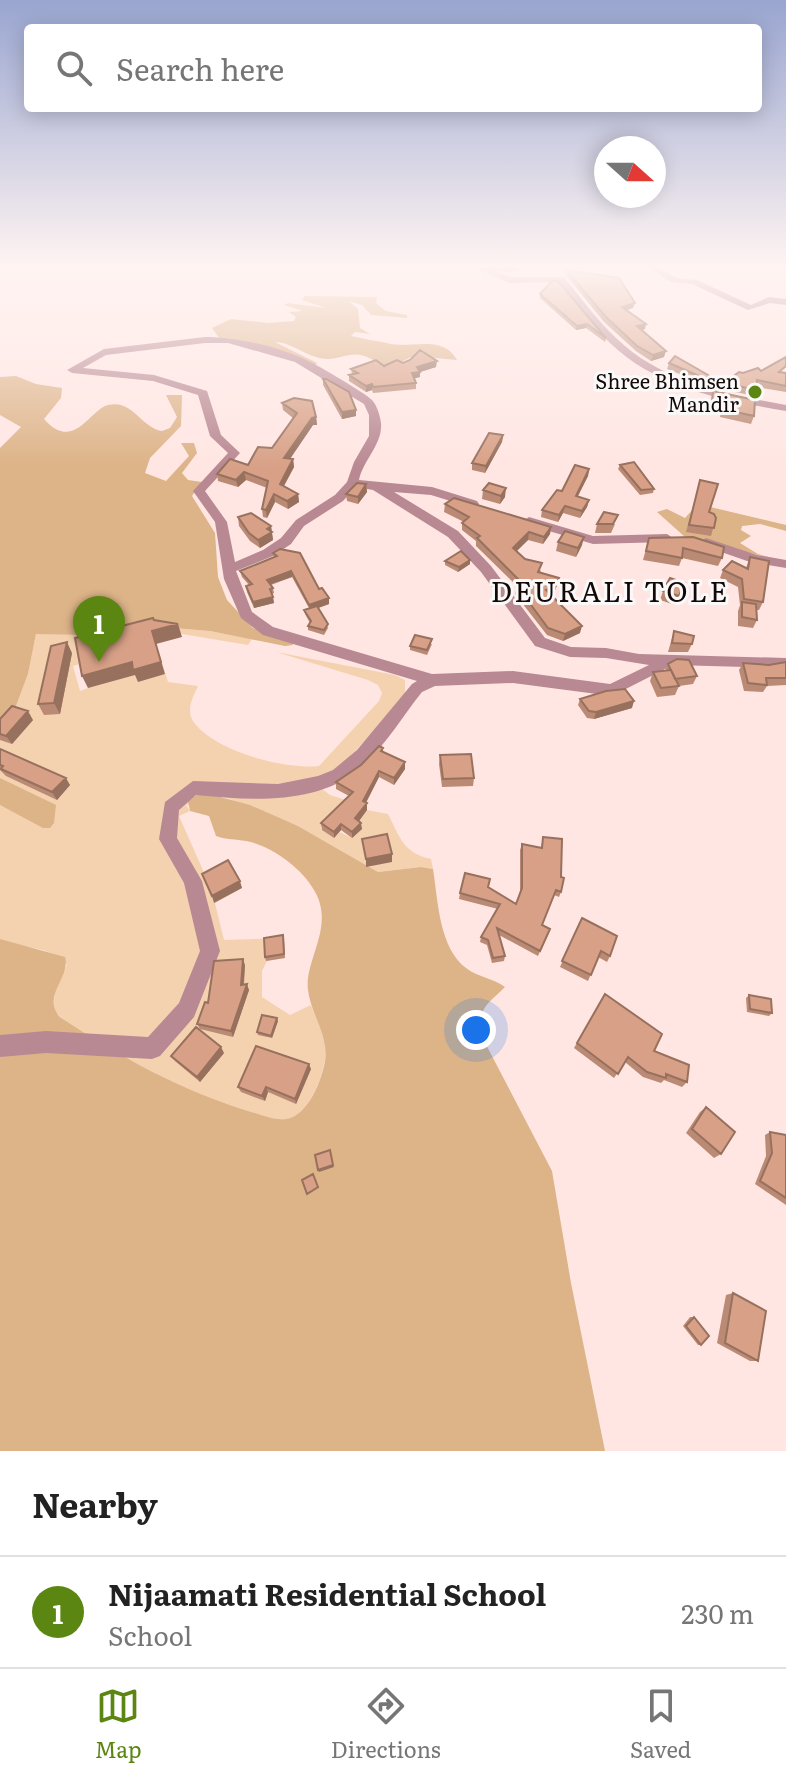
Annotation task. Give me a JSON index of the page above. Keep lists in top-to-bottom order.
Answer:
{
  "districts": ["DEURALI TOLE"],
  "places": ["Shree Bhimsen Mandir"],
  "north": "right",
  "page": {
    "search": "Search here",
    "pins": "1",
    "heading": "Nearby",
    "list": [
      {
        "mark": "1",
        "name": "Nijaamati Residential School",
        "note": "School",
        "value": "230 m"
      }
    ],
    "nav": ["Map", "Directions", "Saved"]
  }
}
